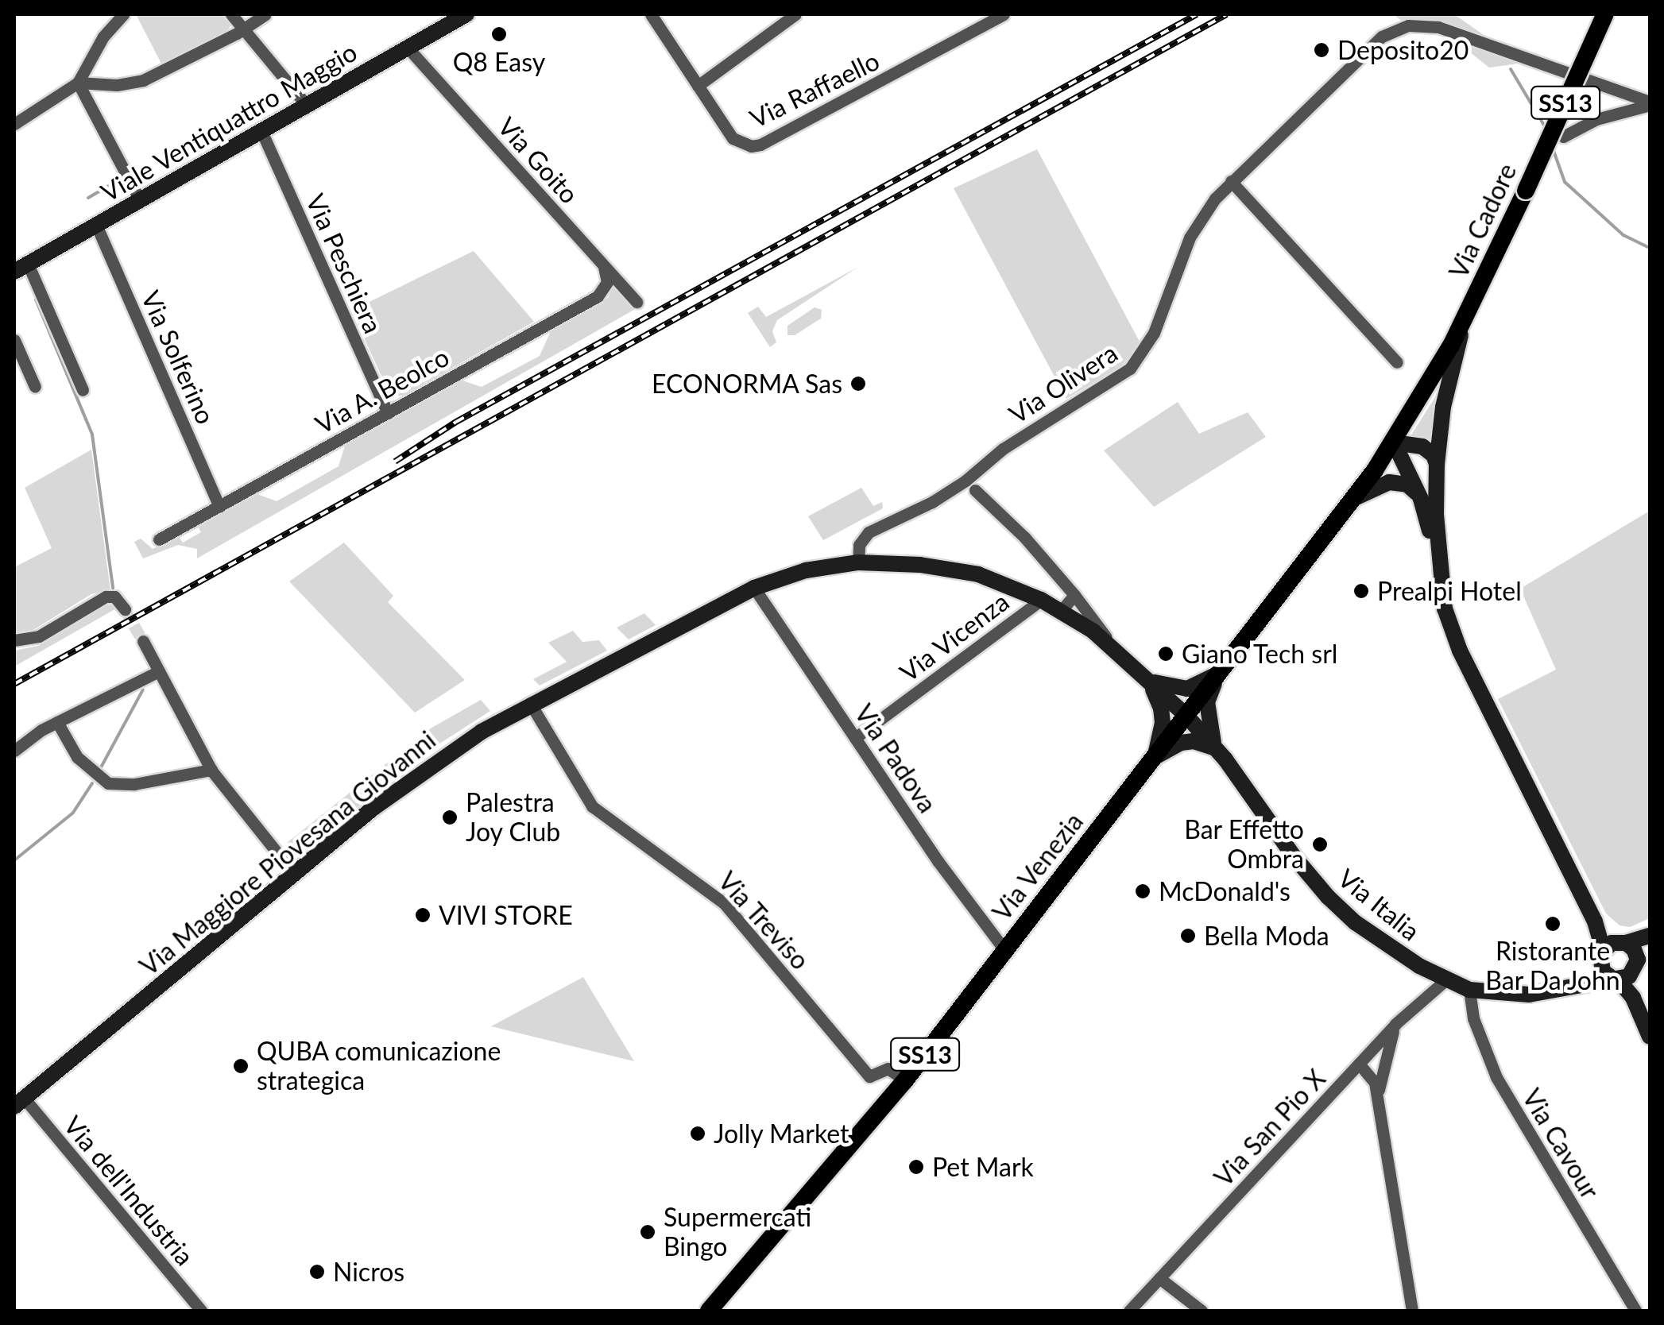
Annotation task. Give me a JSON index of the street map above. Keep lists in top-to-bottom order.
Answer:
{
  "streets": {
    "main road": ["SS13", "Via Cadore", "Via Venezia"],
    "street": [
      "Via Raffaello",
      "Viale Ventiquattro Maggio",
      "Via Goito",
      "Via Peschiera",
      "Via Solferino",
      "Via Olivera",
      "Via A. Beolco",
      "Via Vicenza",
      "Via Padova",
      "Via Maggiore Piovesana Giovanni",
      "Via Italia",
      "Via Treviso",
      "Via San Pio X",
      "Via Cavour",
      "Via dell'Industria"
    ]
  },
  "crossings": [
    ["Viale Ventiquattro Maggio", "Via Goito"],
    ["Viale Ventiquattro Maggio", "Via Peschiera"],
    ["Viale Ventiquattro Maggio", "Via Solferino"],
    ["Via Goito", "Via A. Beolco"],
    ["Via Cadore", "Via Venezia"],
    ["Via Peschiera", "Via A. Beolco"],
    ["Via Solferino", "Via A. Beolco"],
    ["Via Olivera", "Via Maggiore Piovesana Giovanni"],
    ["Via Vicenza", "Via Padova"],
    ["Via Vicenza", "Via Italia"],
    ["Via Padova", "Via Maggiore Piovesana Giovanni"],
    ["Via Padova", "Via Venezia"],
    ["Via Maggiore Piovesana Giovanni", "Via Italia"],
    ["Via Maggiore Piovesana Giovanni", "Via Treviso"],
    ["Via Maggiore Piovesana Giovanni", "Via dell'Industria"],
    ["Via Venezia", "Via Italia"],
    ["Via Venezia", "Via Treviso"],
    ["Via Italia", "Via San Pio X"],
    ["Via Italia", "Via Cavour"]
  ],
  "places": [
    "Q8 Easy",
    "Deposito20",
    "ECONORMA Sas",
    "Prealpi Hotel",
    "Giano Tech srl",
    "Palestra Joy Club",
    "Bar Effetto Ombra",
    "McDonald's",
    "VIVI STORE",
    "Ristorante Bar Da John",
    "Bella Moda",
    "QUBA comunicazione strategica",
    "Jolly Market",
    "Pet Mark",
    "Supermercati Bingo",
    "Nicros"
  ]
}
